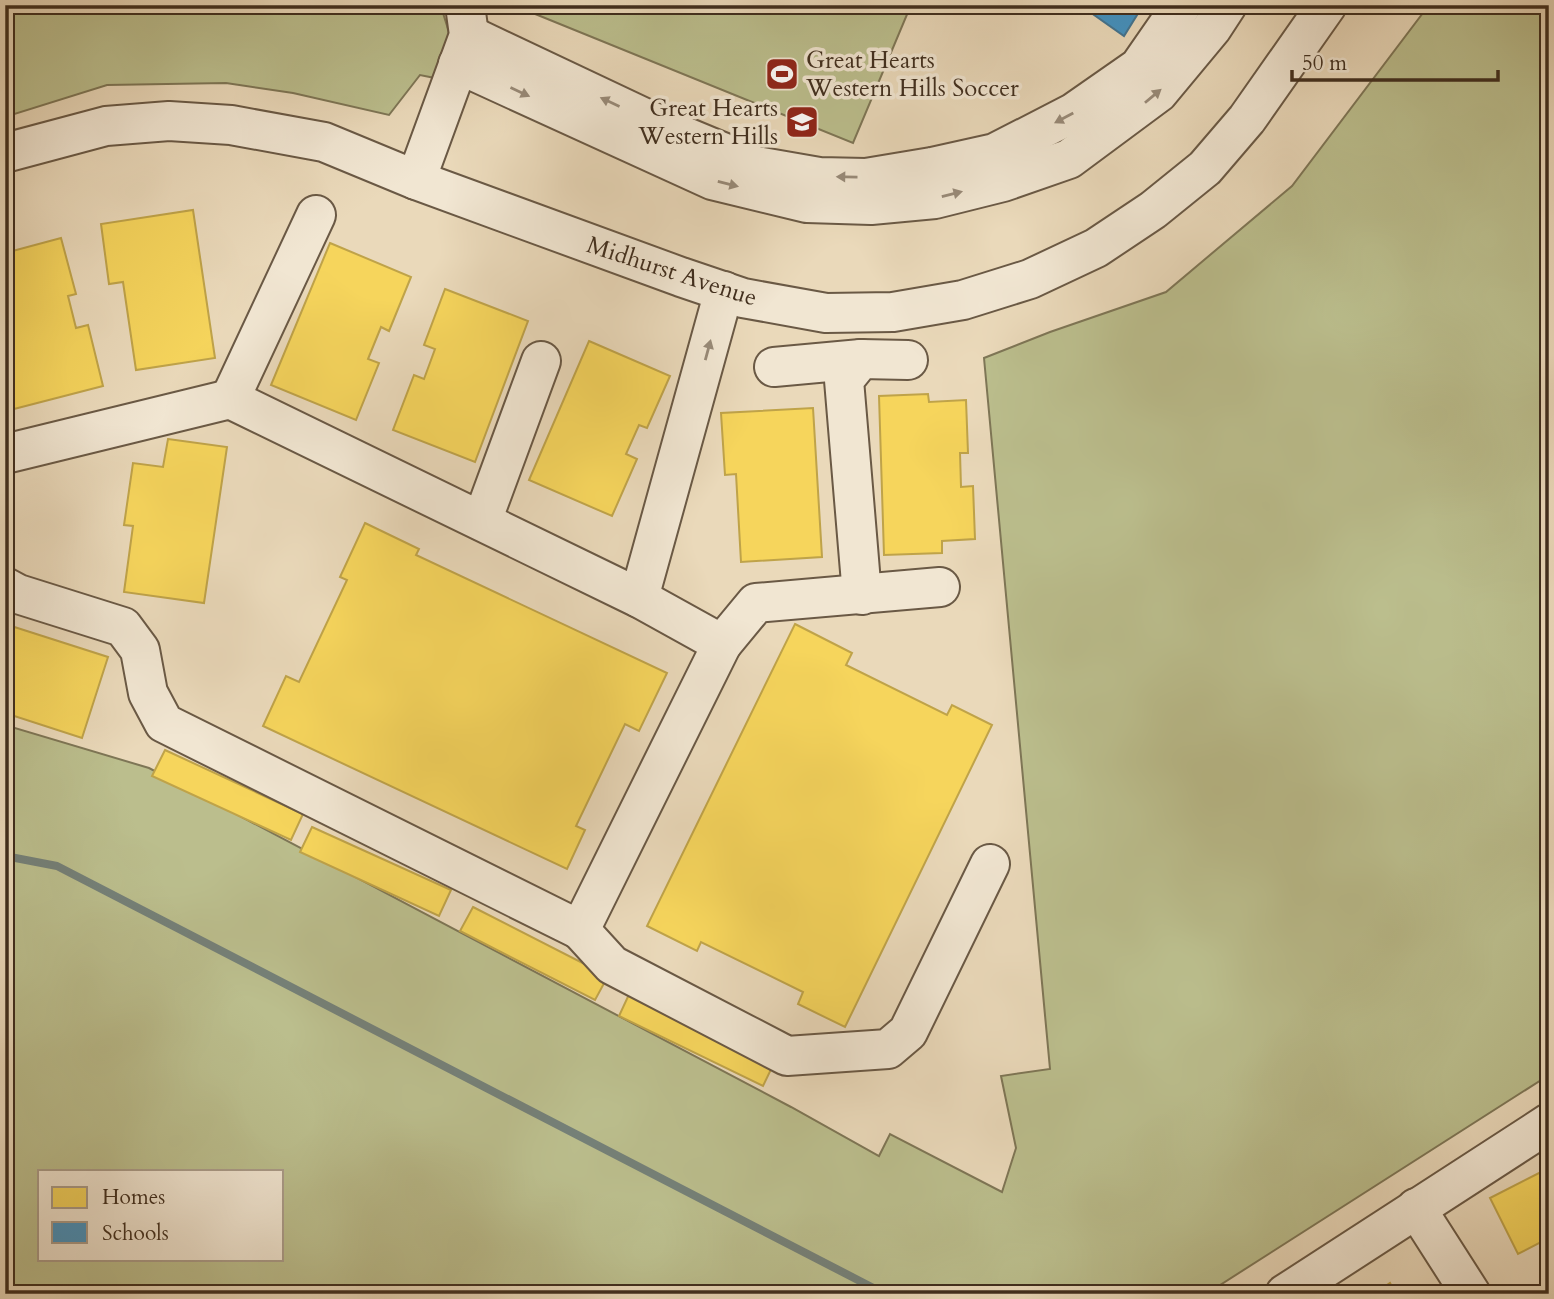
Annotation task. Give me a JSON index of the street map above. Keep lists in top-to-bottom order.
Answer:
{
  "streets": {
    "street": ["Midhurst Avenue"]
  },
  "places": {
    "sports": ["Great Hearts Western Hills Soccer"],
    "school or university": ["Great Hearts Western Hills"]
  },
  "legend": ["Homes", "Schools"],
  "scale_bar": "50 m"
}
